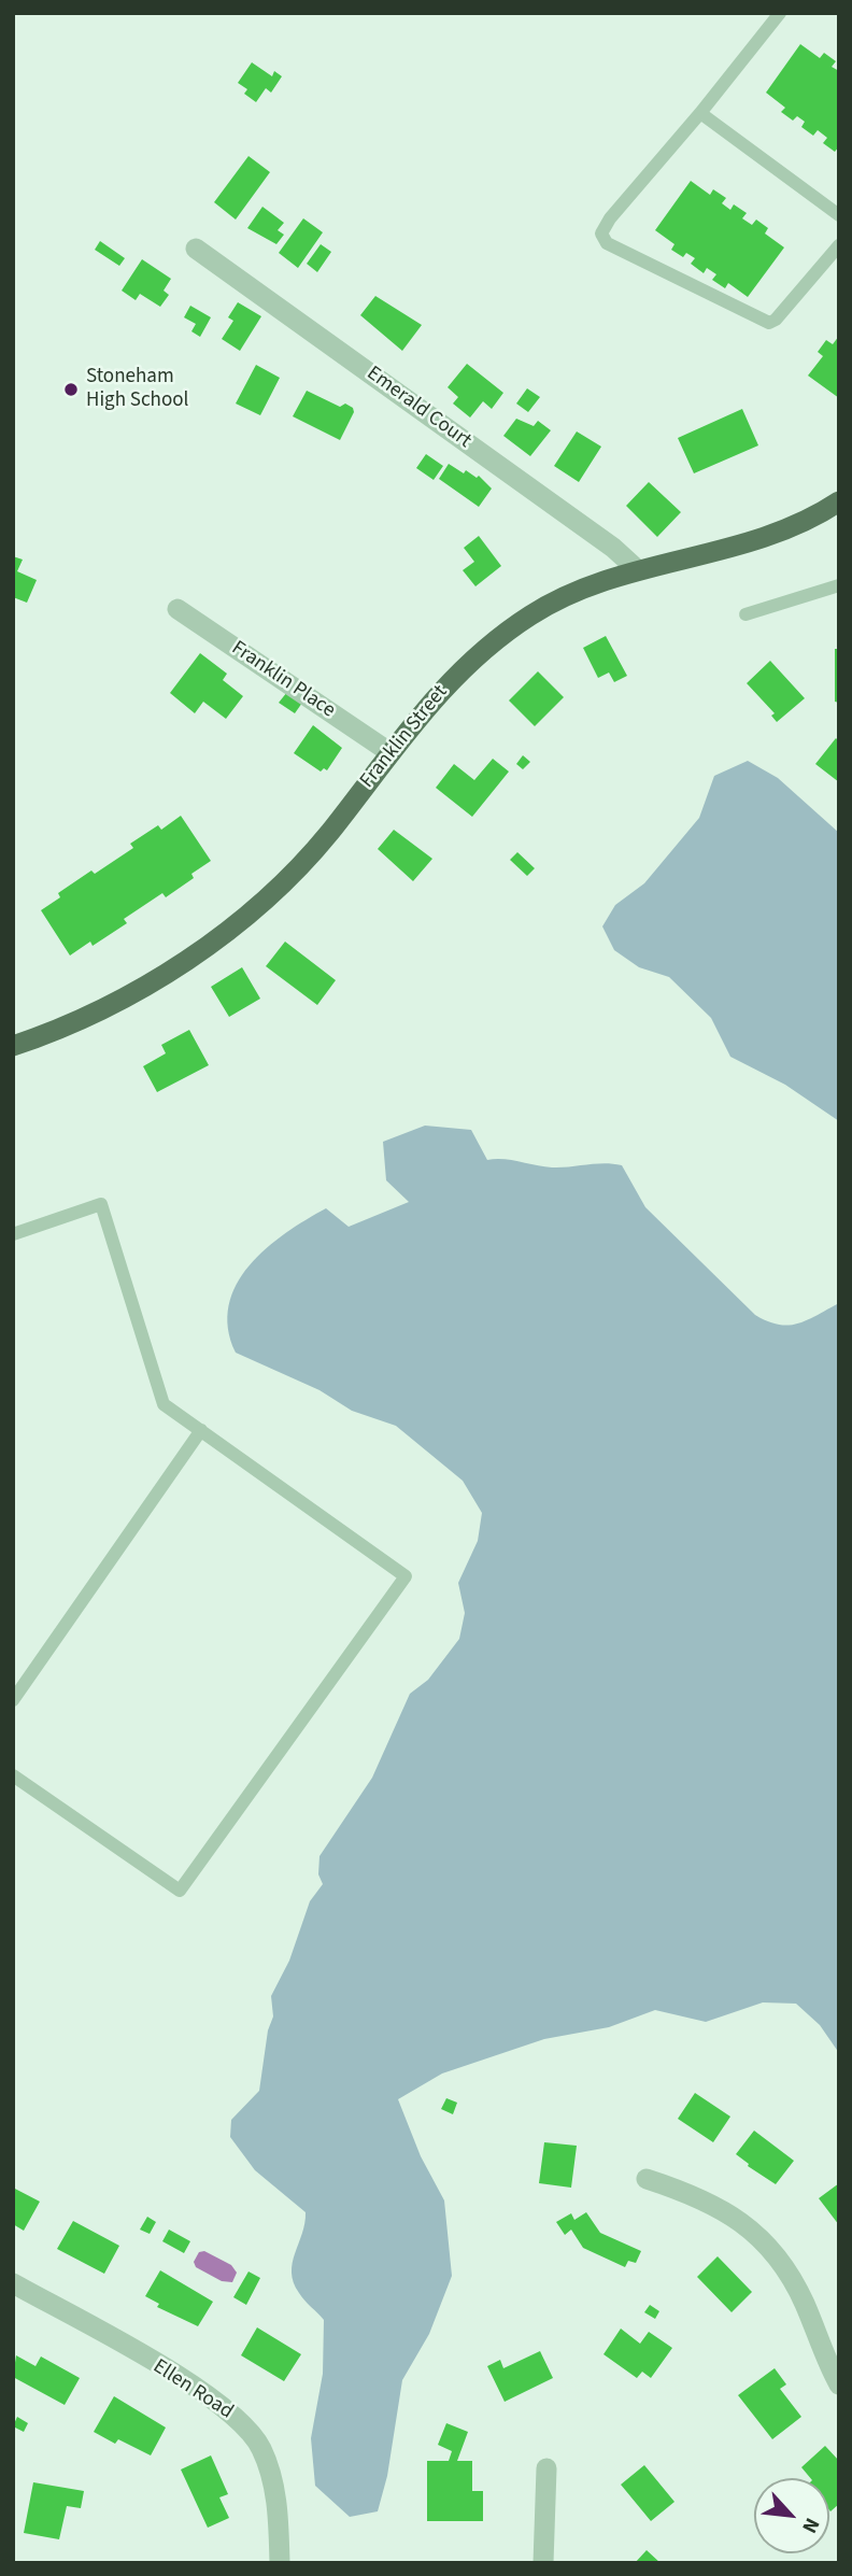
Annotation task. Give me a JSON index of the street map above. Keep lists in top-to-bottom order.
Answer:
{
  "streets": {
    "main road": ["Franklin Street"],
    "street": ["Emerald Court", "Franklin Place", "Ellen Road"]
  },
  "crossings": [
    ["Emerald Court", "Franklin Street"],
    ["Franklin Place", "Franklin Street"]
  ],
  "places": ["Stoneham High School"],
  "north": "bottom right"
}
